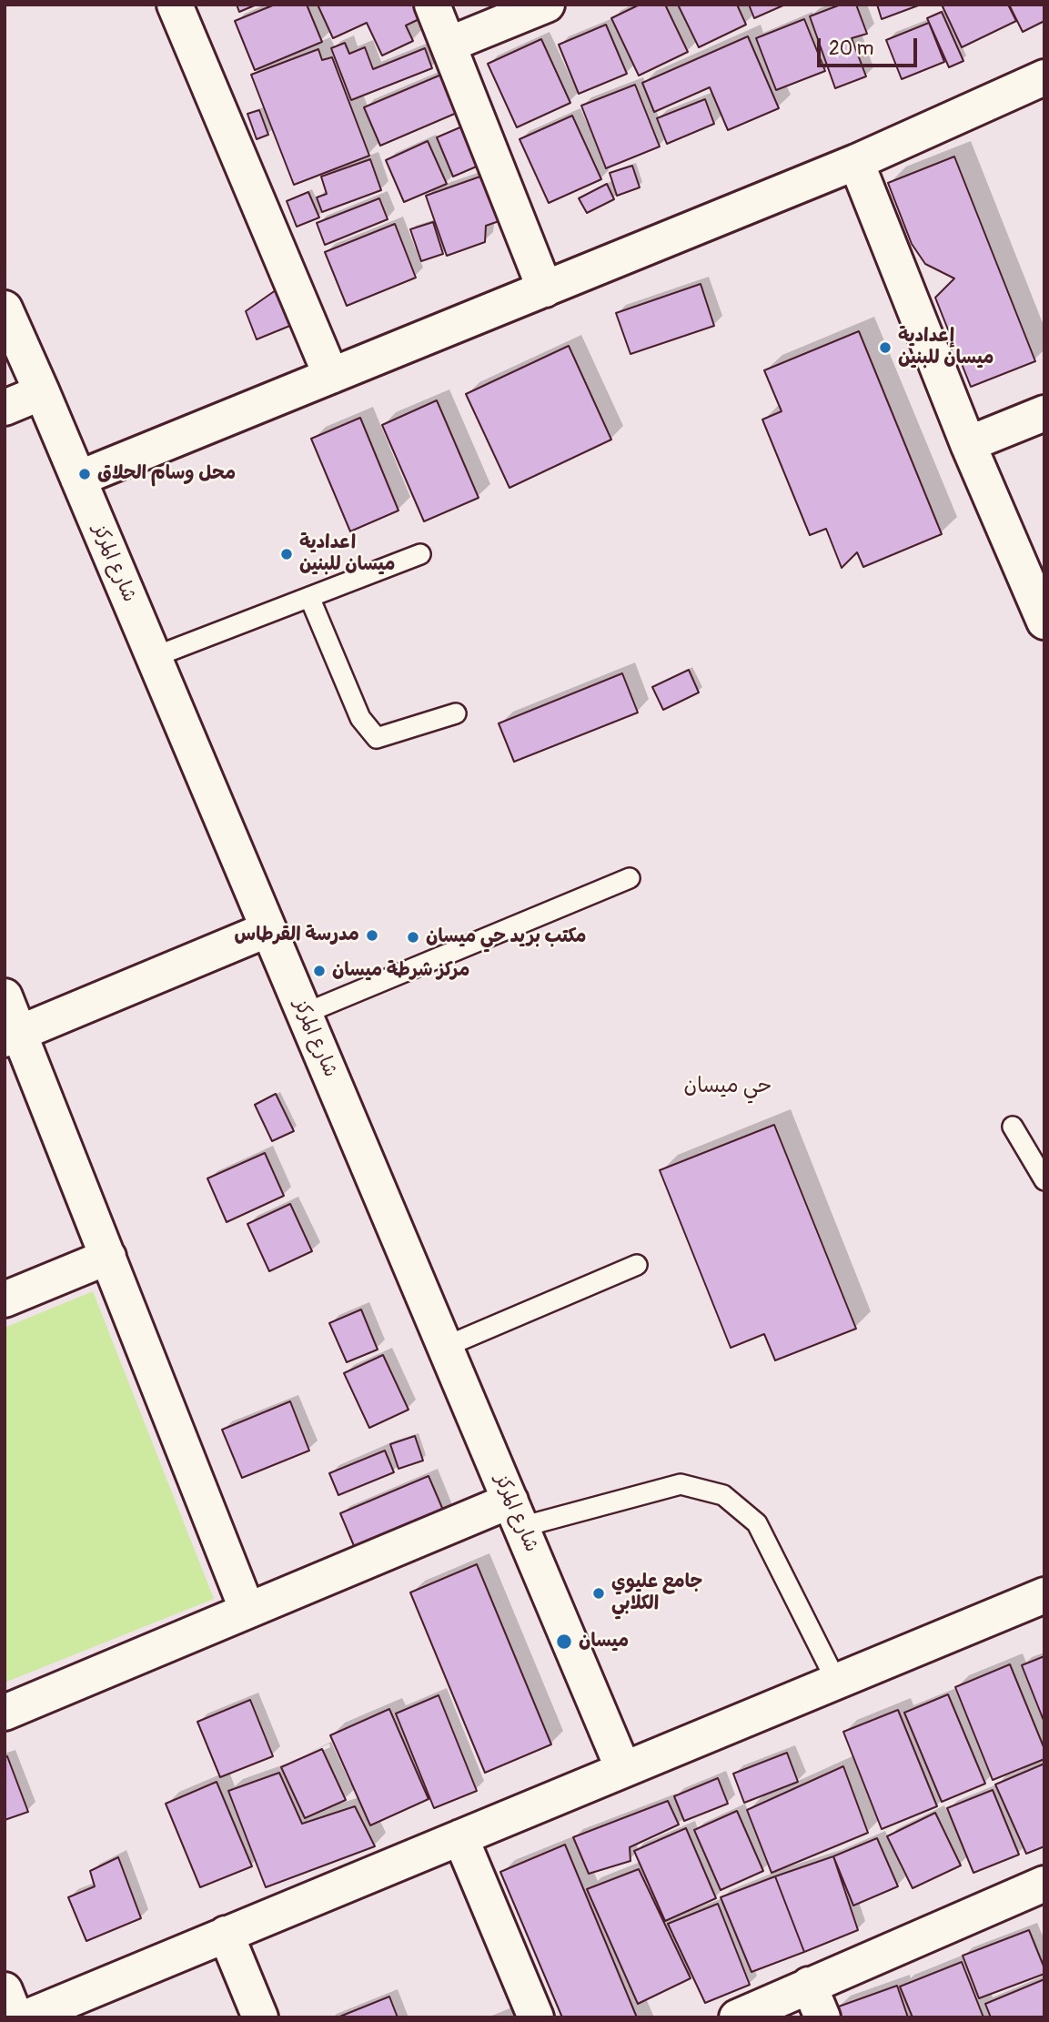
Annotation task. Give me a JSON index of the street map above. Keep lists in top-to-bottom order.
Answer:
{
  "streets": {
    "street": ["شارع المركز"]
  },
  "districts": ["حي ميسان"],
  "places": [
    "إعدادية ميسان للبنين",
    "محل وسام الحلاق",
    "اعدادية ميسان للبنين",
    "مدرسة القرطاس",
    "مكتب بريد حي ميسان",
    "مركز شرطة ميسان",
    "جامع عليوي الكلابي",
    "ميسان"
  ],
  "scale_bar": "20 m"
}
